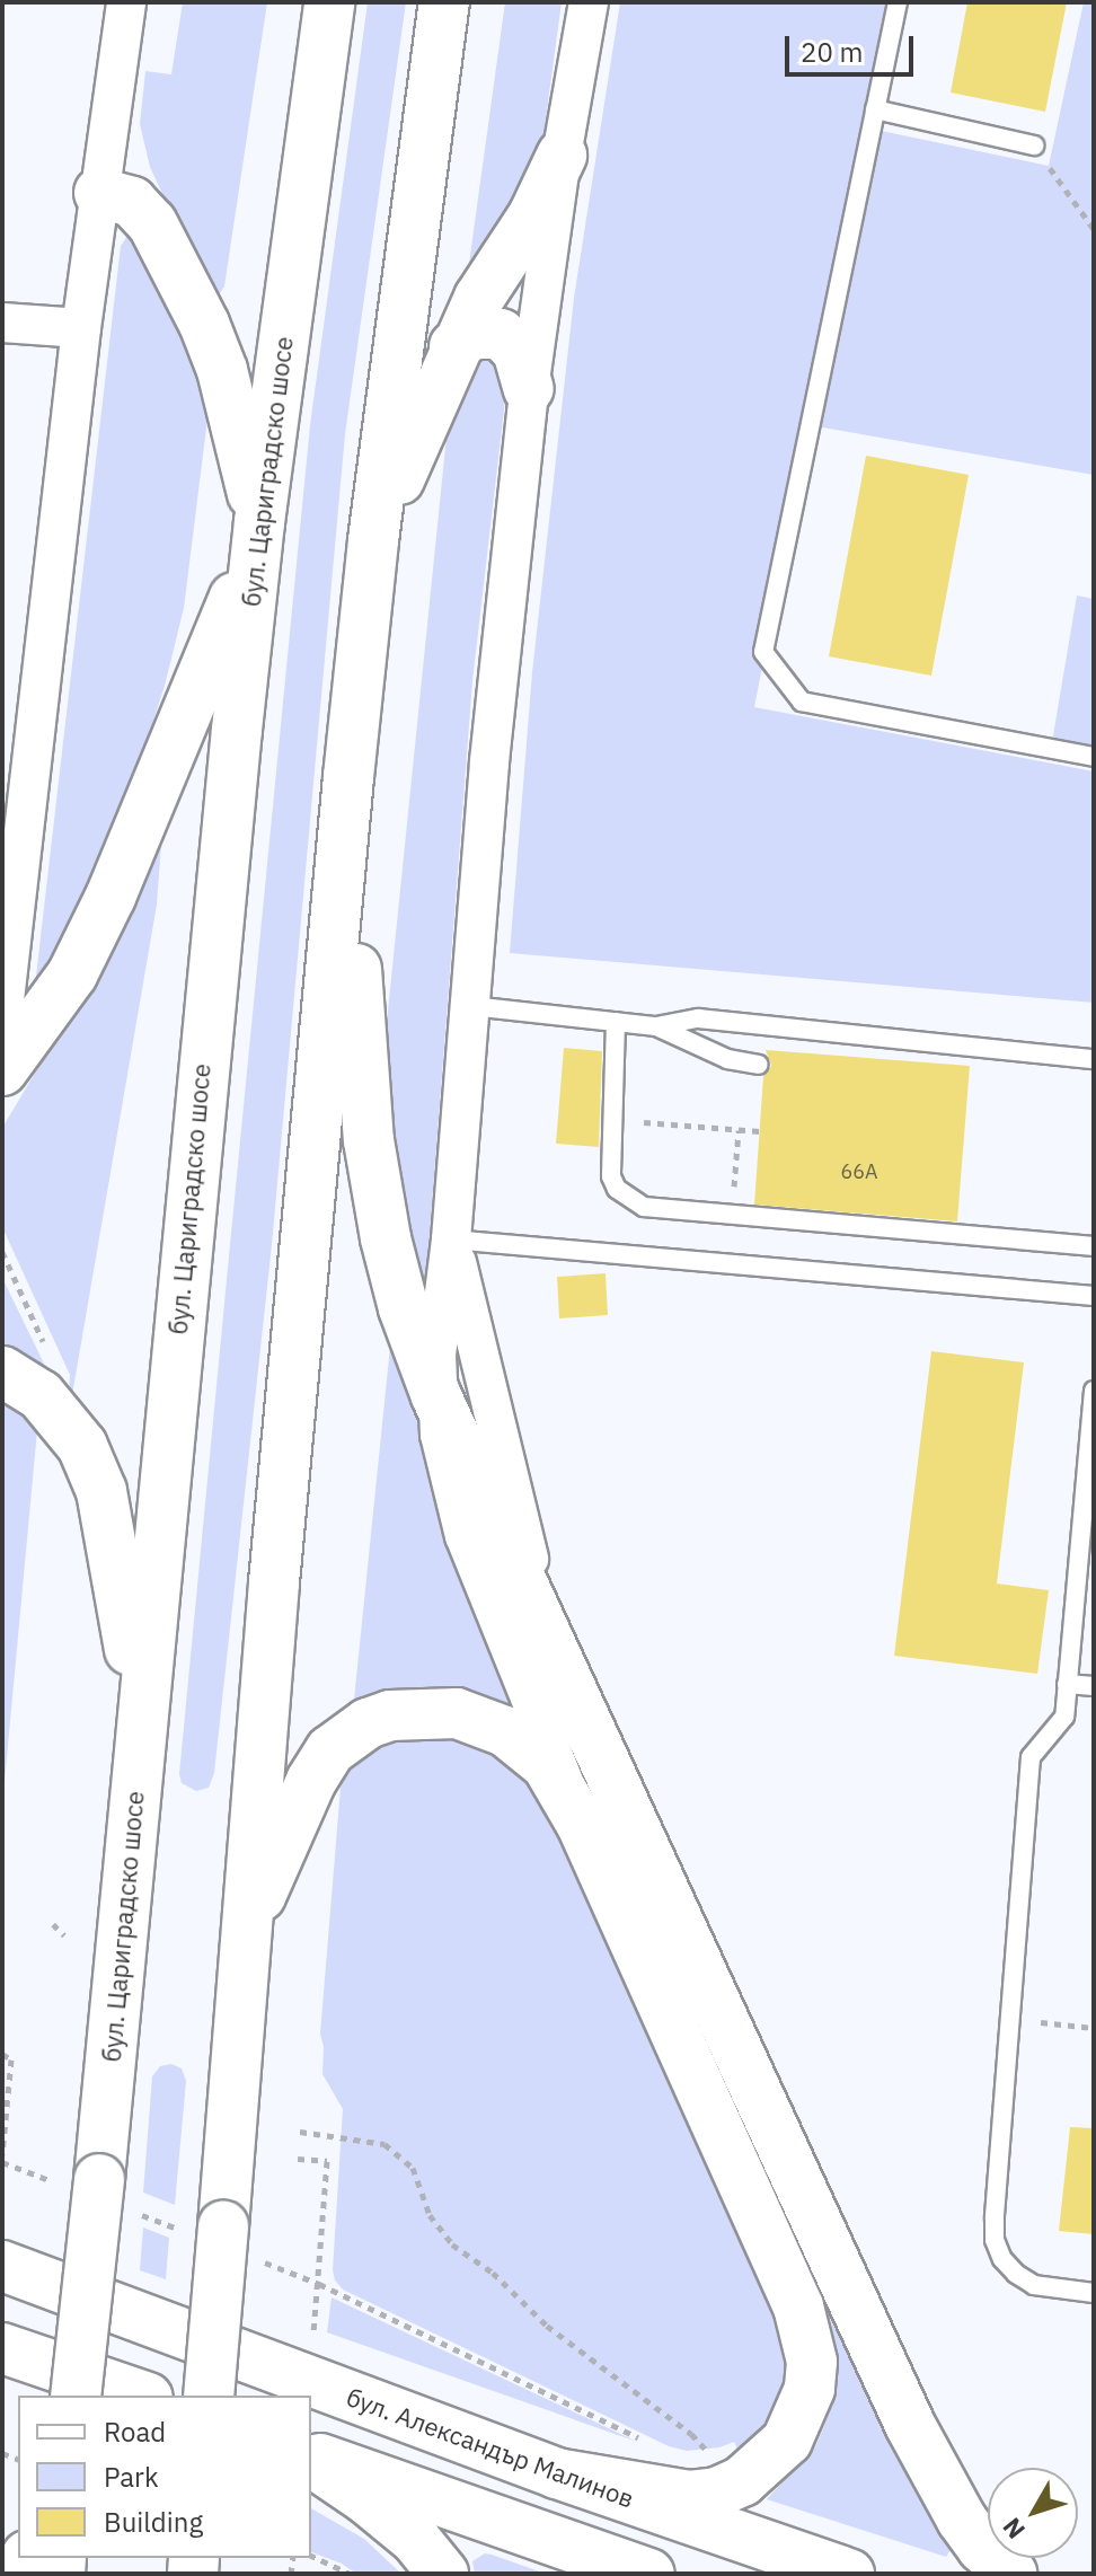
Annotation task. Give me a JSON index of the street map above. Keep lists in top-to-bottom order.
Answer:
{
  "streets": {
    "main road": ["бул. Цариградско шосе", "бул. Александър Малинов"]
  },
  "house_numbers": ["66А"],
  "legend": ["Road", "Park", "Building"],
  "scale_bar": "20 m",
  "north": "bottom left"
}
